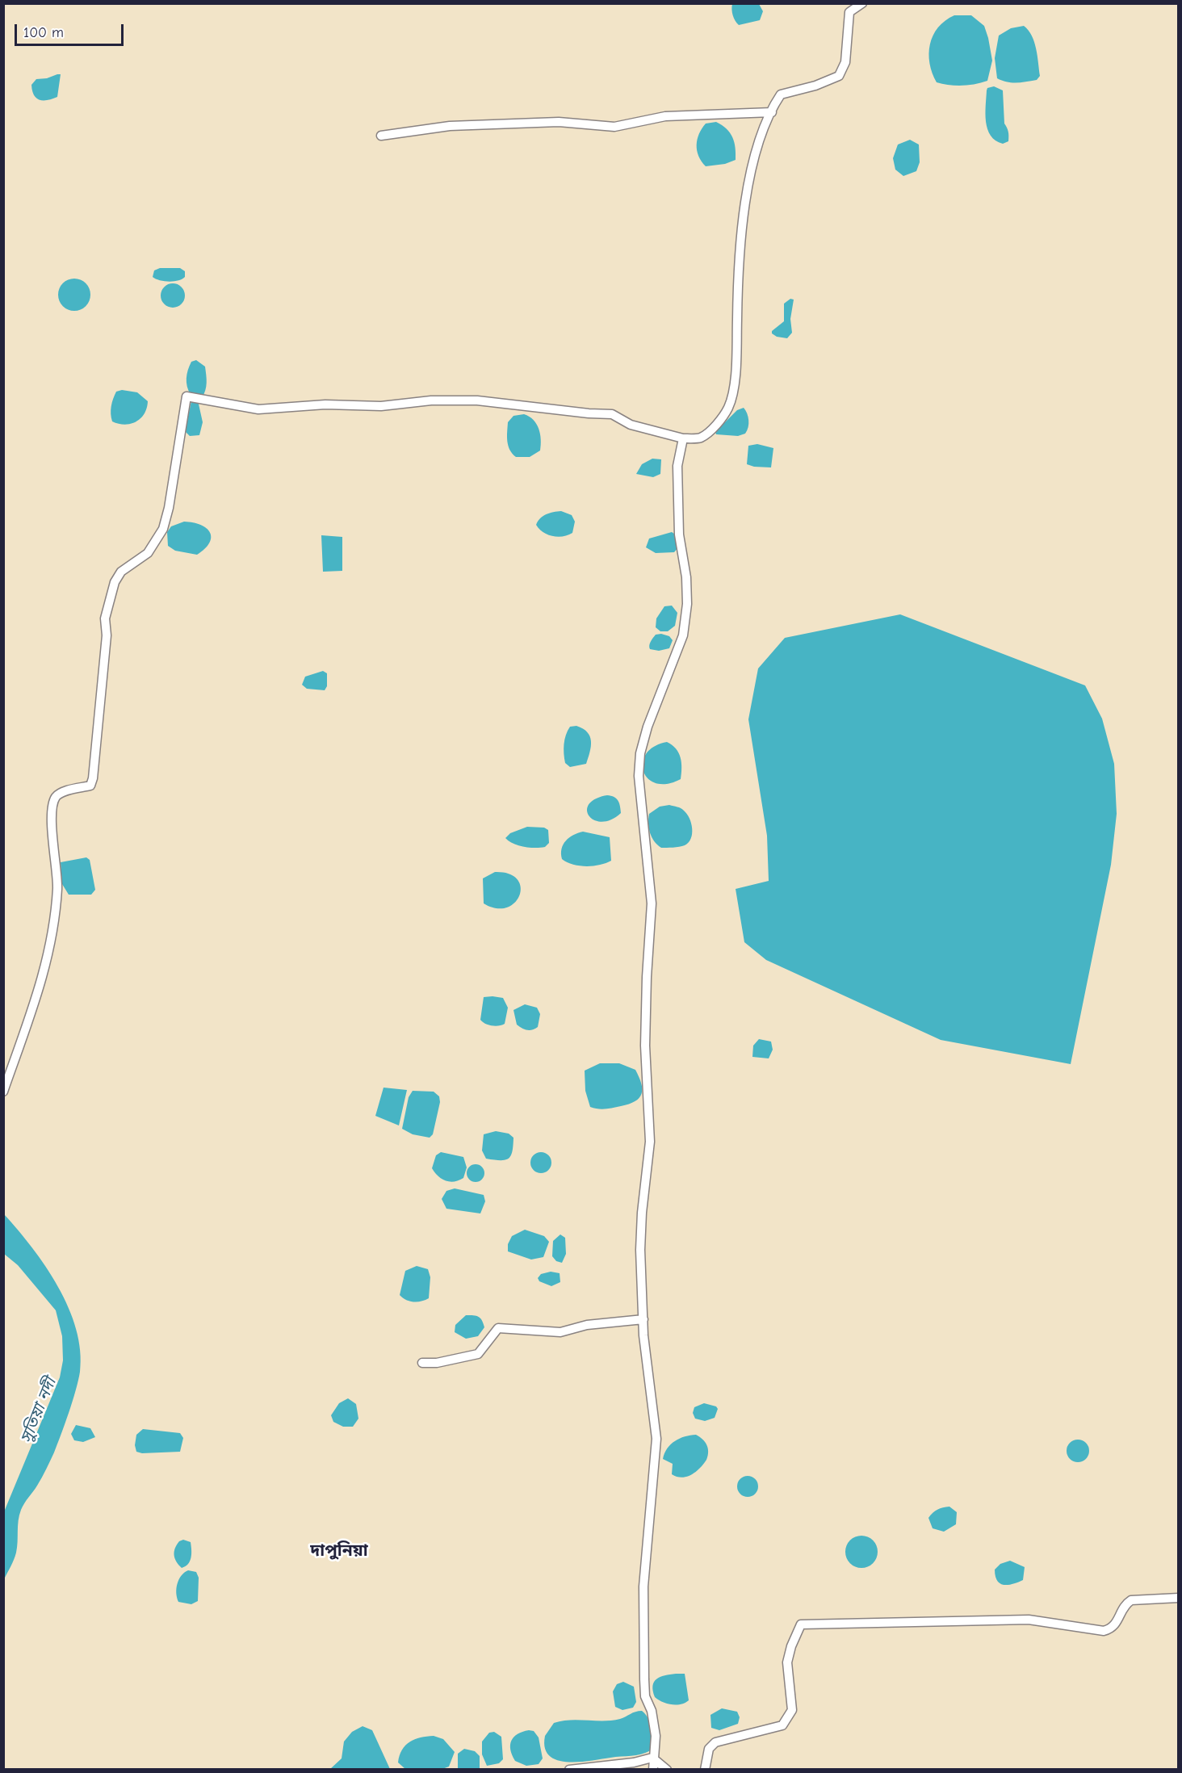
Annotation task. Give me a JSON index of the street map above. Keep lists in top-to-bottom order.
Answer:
{
  "districts": ["দাপুনিয়া"],
  "water": ["সুতিয়া নদী"],
  "scale_bar": "100 m"
}
